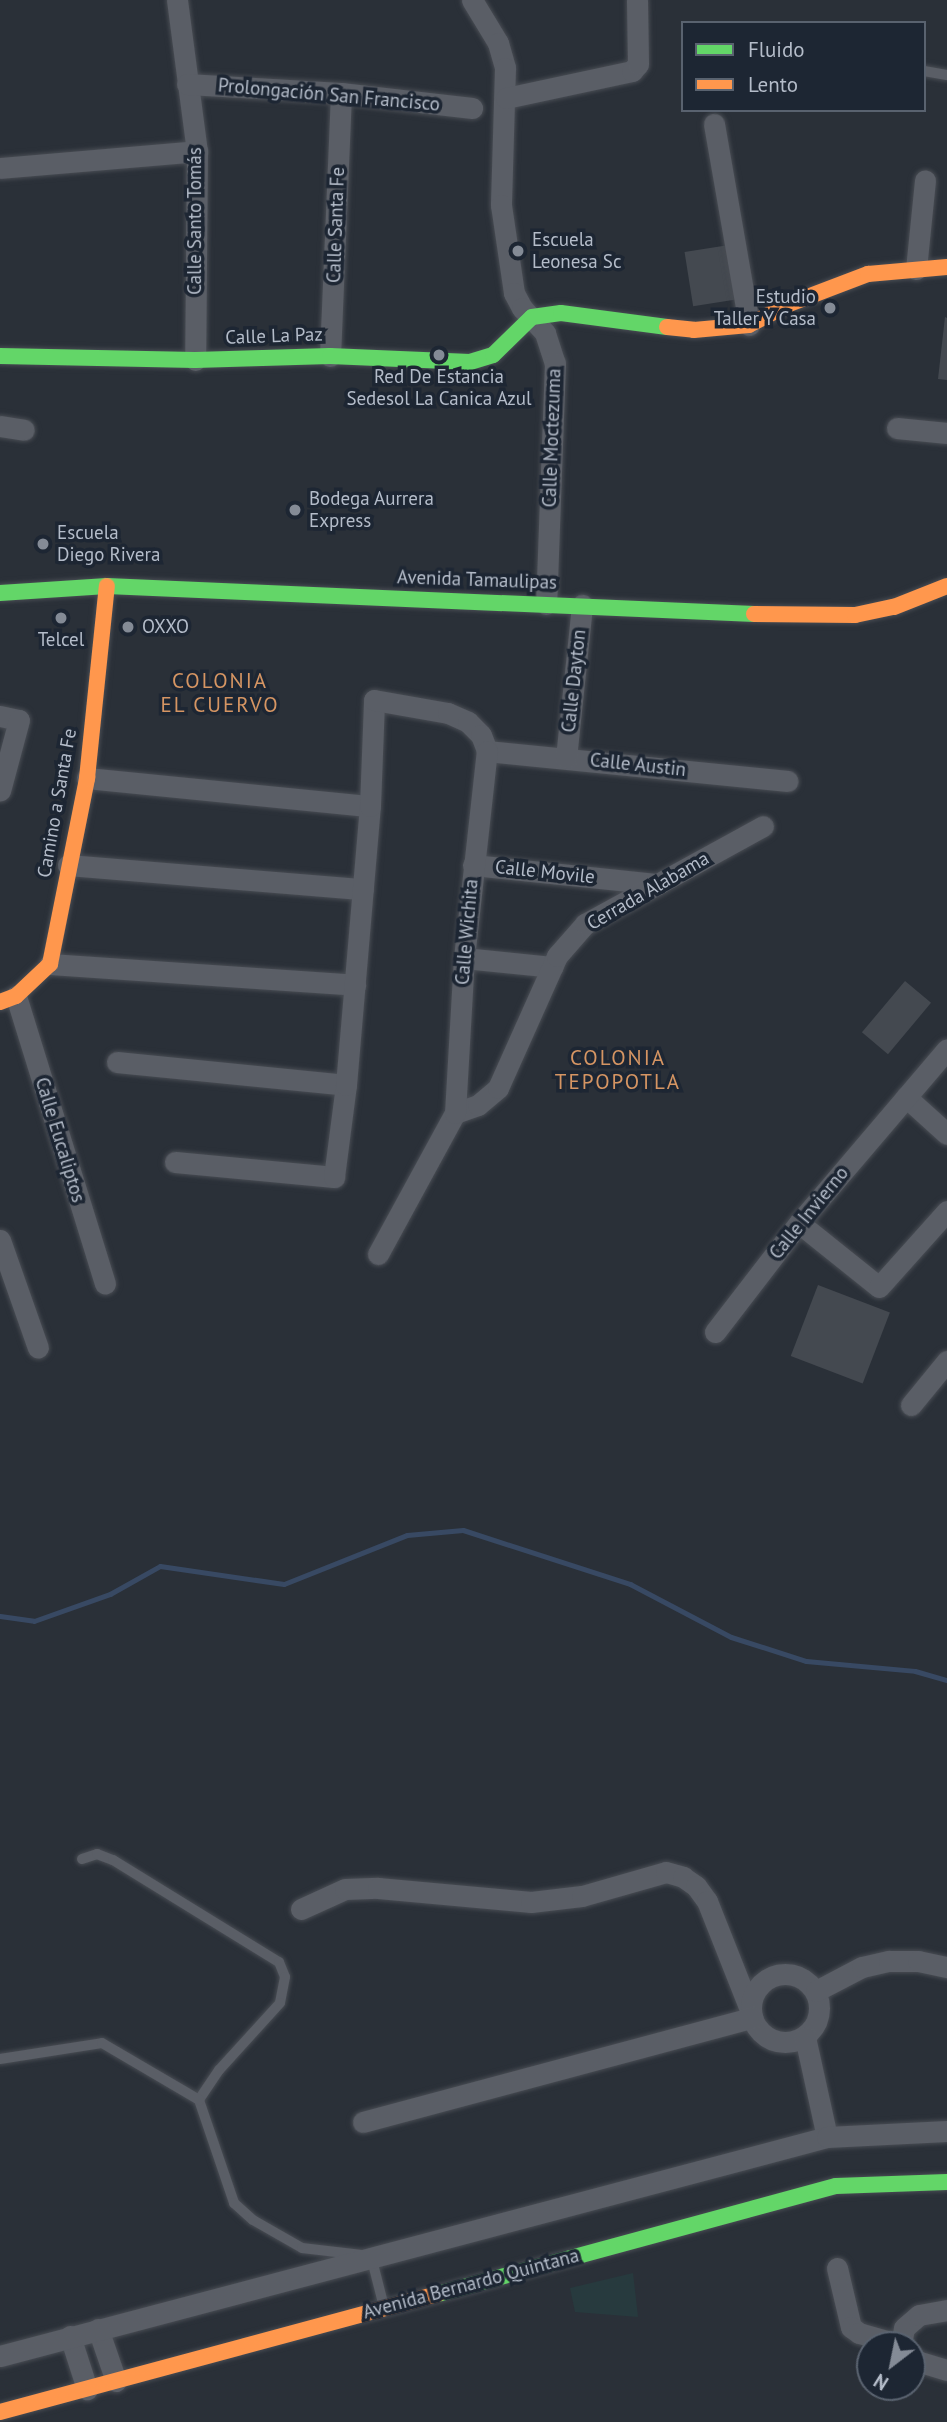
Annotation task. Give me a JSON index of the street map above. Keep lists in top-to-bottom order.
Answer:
{
  "streets": {
    "street": [
      "Prolongación San Francisco",
      "Calle Santo Tomás",
      "Calle Santa Fe",
      "Calle La Paz",
      "Calle Moctezuma",
      "Avenida Tamaulipas",
      "Calle Dayton",
      "Calle Austin",
      "Camino a Santa Fe",
      "Calle Movile",
      "Cerrada Alabama",
      "Calle Wichita",
      "Calle Eucaliptos",
      "Calle Invierno",
      "Avenida Bernardo Quintana"
    ]
  },
  "crossings": [
    ["Prolongación San Francisco", "Calle Santo Tomás"],
    ["Prolongación San Francisco", "Calle Santa Fe"],
    ["Calle Santo Tomás", "Calle La Paz"],
    ["Calle Santa Fe", "Calle La Paz"],
    ["Calle La Paz", "Calle Moctezuma"],
    ["Calle Moctezuma", "Avenida Tamaulipas"],
    ["Avenida Tamaulipas", "Calle Dayton"],
    ["Avenida Tamaulipas", "Camino a Santa Fe"],
    ["Calle Dayton", "Calle Austin"],
    ["Calle Austin", "Calle Wichita"],
    ["Calle Movile", "Cerrada Alabama"],
    ["Calle Movile", "Calle Wichita"],
    ["Cerrada Alabama", "Calle Wichita"]
  ],
  "districts": ["COLONIA EL CUERVO", "COLONIA TEPOPOTLA"],
  "places": [
    "Escuela Leonesa Sc",
    "Estudio Taller Y Casa",
    "Red De Estancia Sedesol La Canica Azul",
    "Bodega Aurrera Express",
    "Escuela Diego Rivera",
    "Telcel",
    "OXXO"
  ],
  "legend": ["Fluido", "Lento"],
  "north": "bottom left"
}
